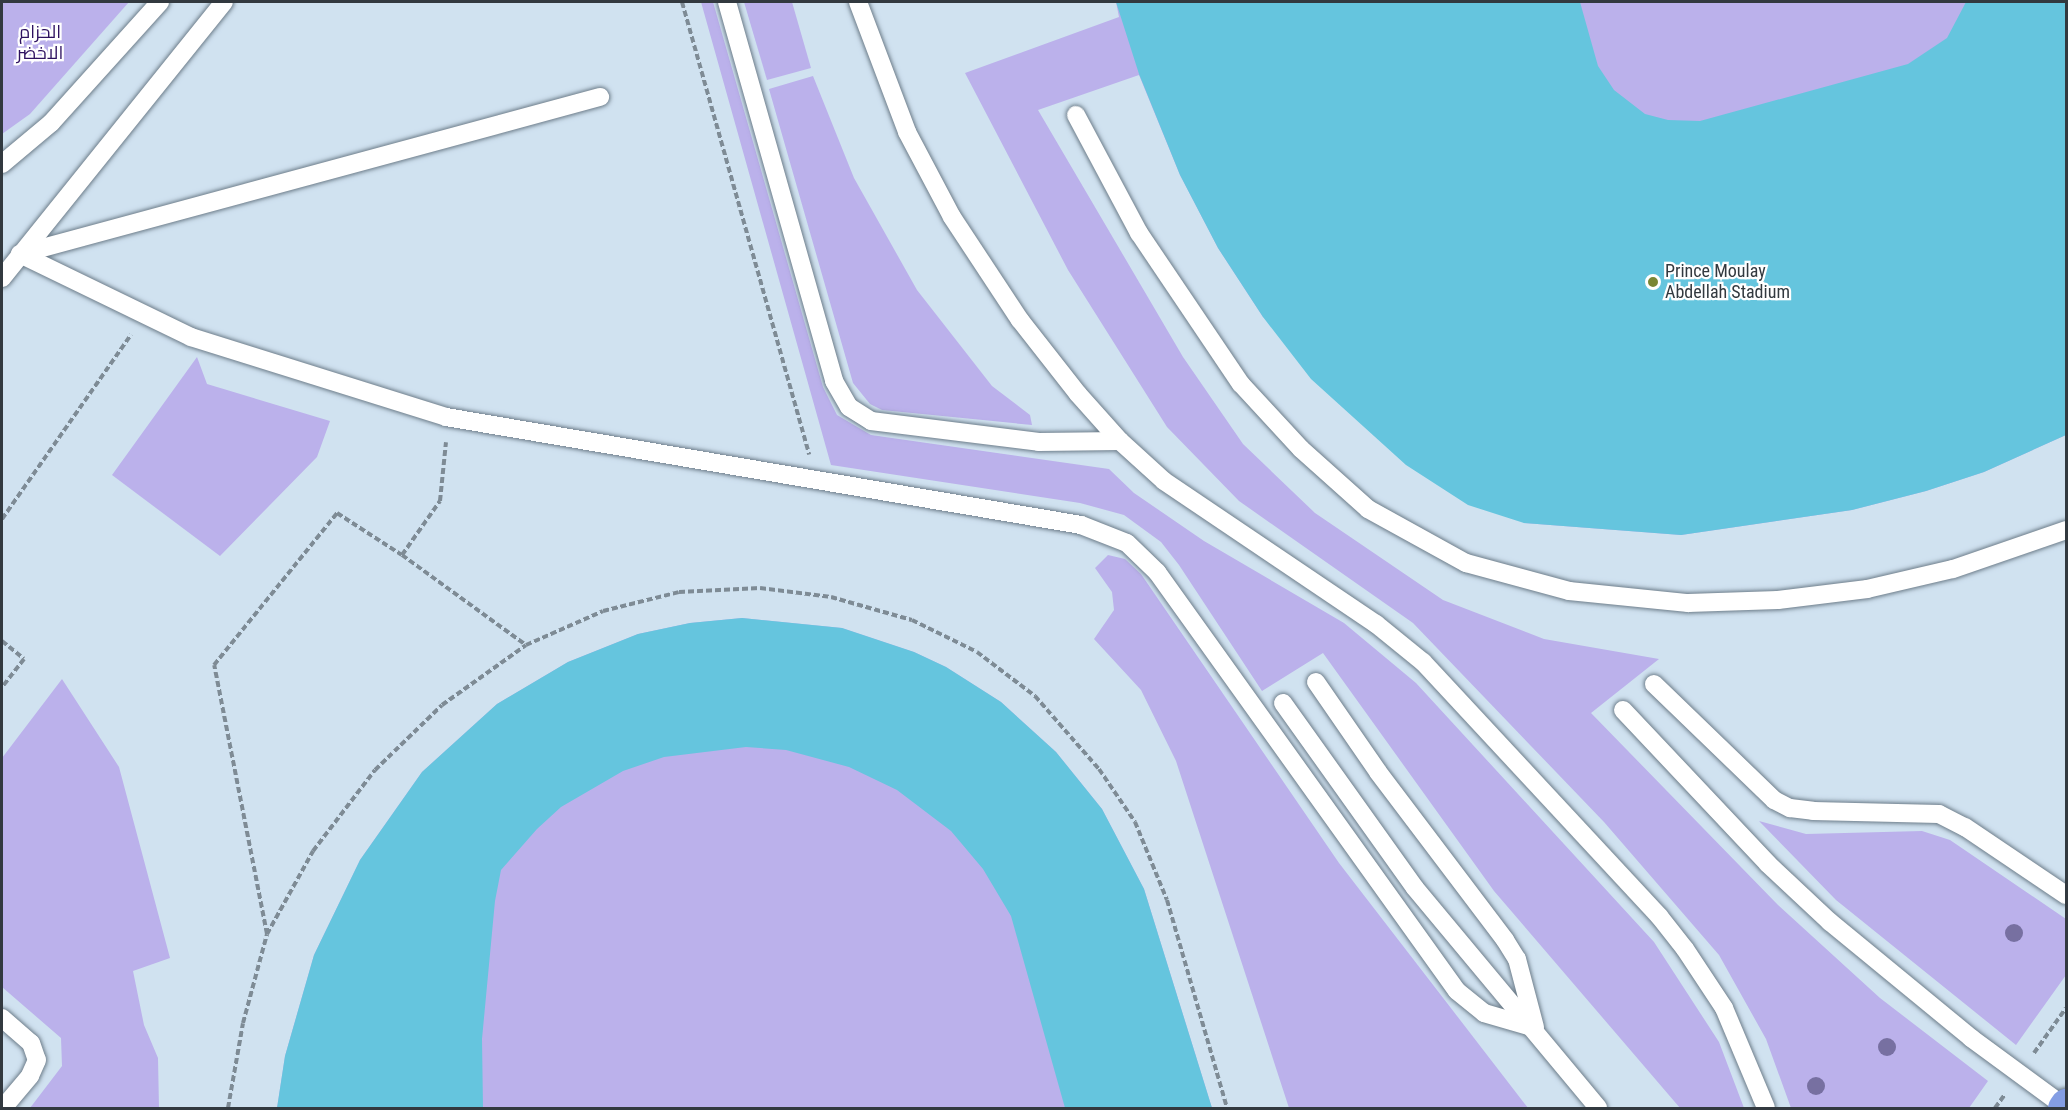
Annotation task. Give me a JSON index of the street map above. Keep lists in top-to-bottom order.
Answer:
{
  "parks": ["الحزام الاخضر"],
  "places": ["Prince Moulay Abdellah Stadium"]
}
